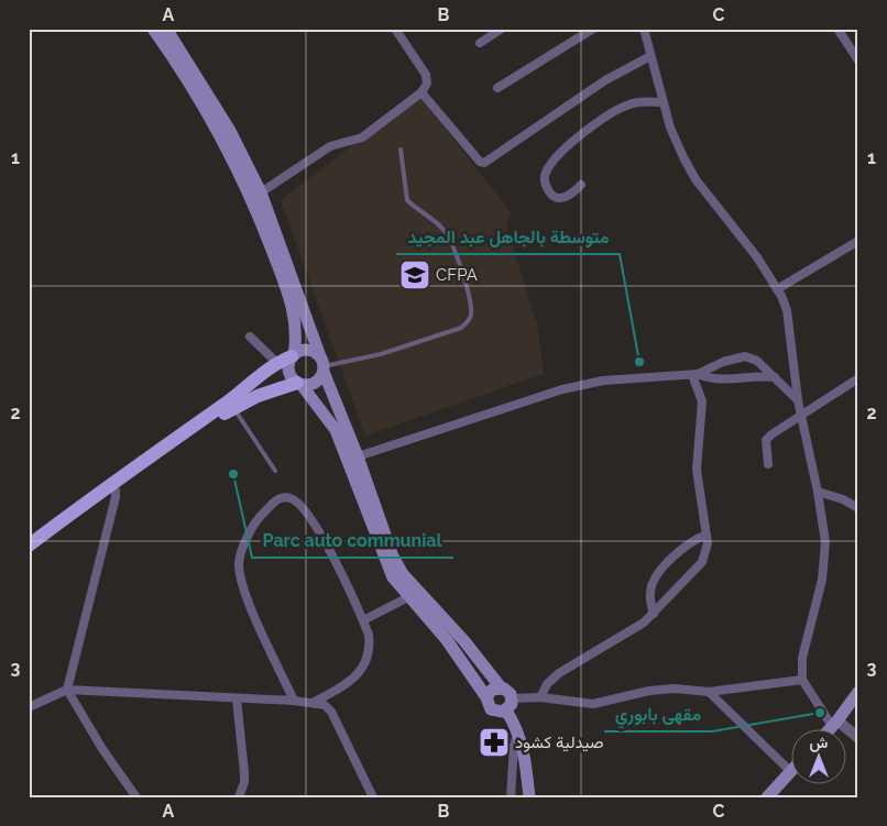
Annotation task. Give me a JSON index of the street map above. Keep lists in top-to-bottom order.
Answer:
{
  "places": {
    "school or university": ["CFPA"],
    "other": ["متوسطة بالجاهل عبد المجيد", "Parc auto communial", "مقهى بابوري"],
    "pharmacy": ["صيدلية كشود"]
  },
  "north": "top",
  "grid": {
    "columns": ["A", "B", "C"],
    "rows": ["1", "2", "3"]
  }
}
